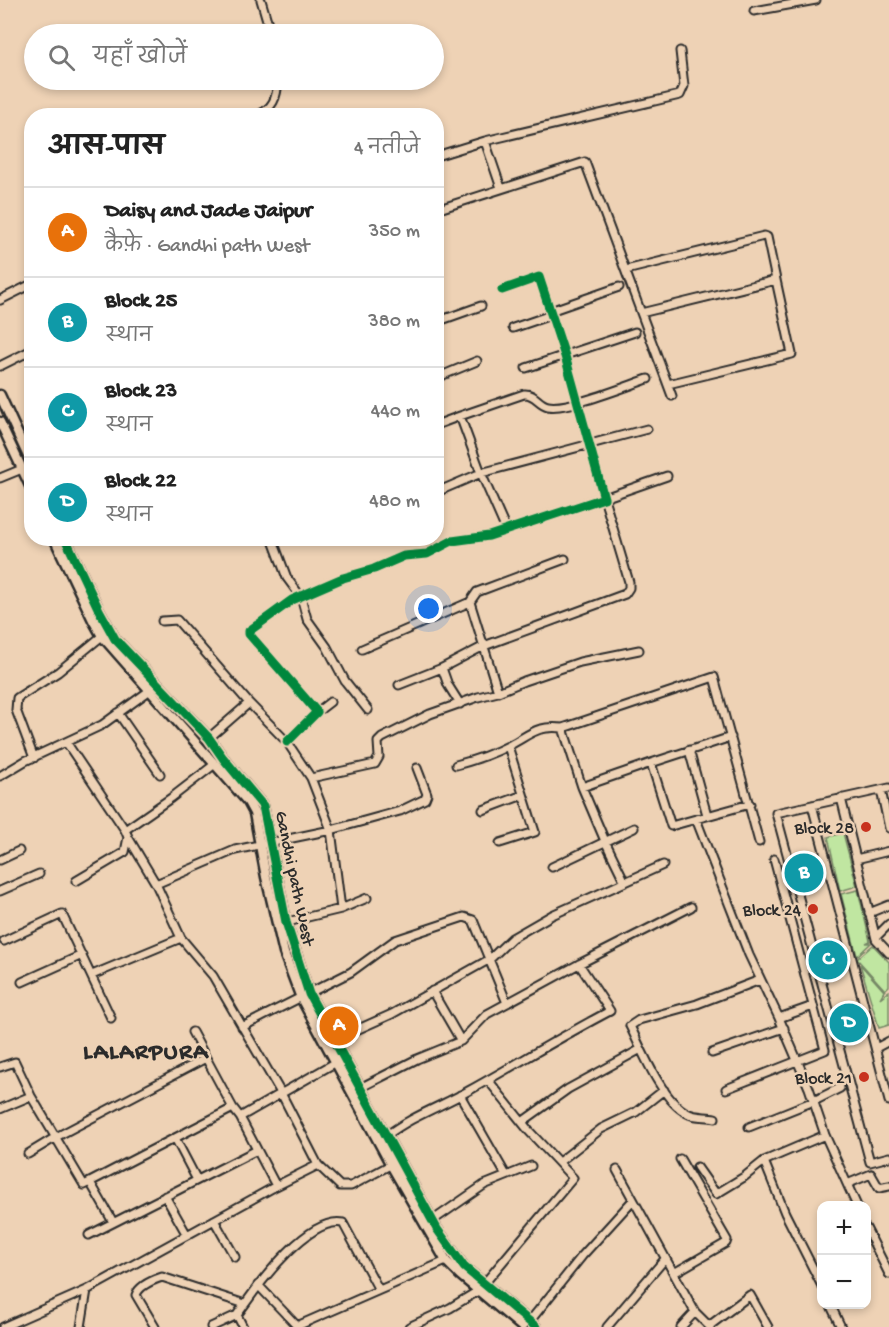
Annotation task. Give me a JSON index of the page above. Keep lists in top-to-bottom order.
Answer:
{
  "streets": {
    "street": ["Gandhi path West"]
  },
  "districts": ["LALARPURA"],
  "places": ["Block 28", "Block 24", "Block 21"],
  "page": {
    "search": "यहाँ खोजें",
    "heading": ["आस-पास", "4 नतीजे"],
    "list": [
      {
        "mark": "A",
        "name": "Daisy and Jade Jaipur",
        "note": "कैफ़े · Gandhi path West",
        "value": "350 m"
      },
      {
        "mark": "B",
        "name": "Block 25",
        "note": "स्थान",
        "value": "380 m"
      },
      {
        "mark": "C",
        "name": "Block 23",
        "note": "स्थान",
        "value": "440 m"
      },
      {
        "mark": "D",
        "name": "Block 22",
        "note": "स्थान",
        "value": "480 m"
      }
    ],
    "pins": [
      "B",
      "C",
      "D",
      "A"
    ],
    "map_buttons": ["+", "−"]
  }
}
